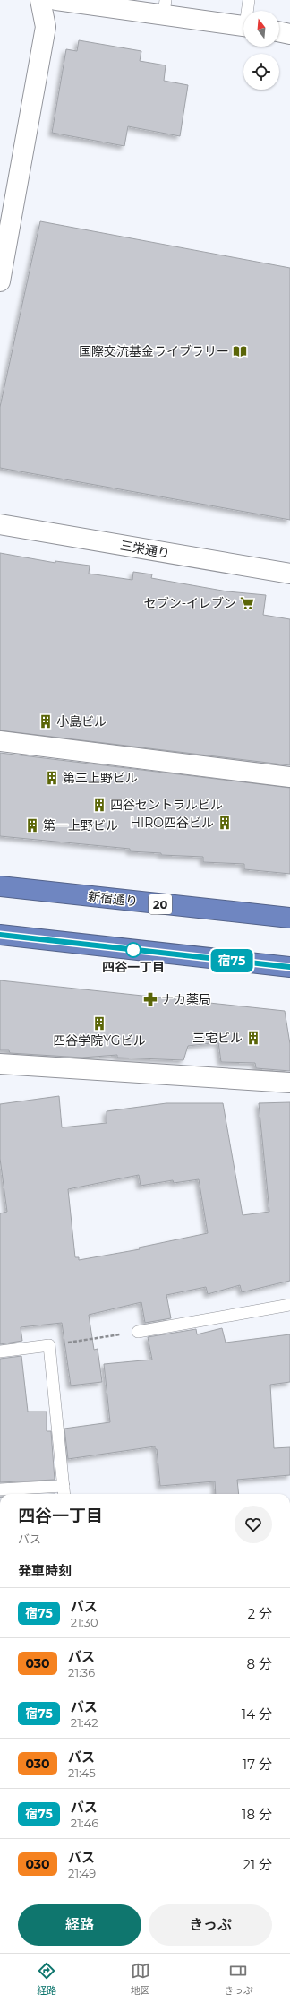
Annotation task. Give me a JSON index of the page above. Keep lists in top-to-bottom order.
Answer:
{
  "streets": {
    "highway": ["新宿通り", "20"],
    "street": ["三栄通り"]
  },
  "places": {
    "library": ["国際交流基金ライブラリー"],
    "supermarket": ["セブン-イレブン"],
    "building": [
      "小島ビル",
      "第三上野ビル",
      "四谷セントラルビル",
      "HIRO四谷ビル",
      "第一上野ビル",
      "四谷学院YGビル",
      "三宅ビル"
    ],
    "other": ["四谷一丁目"],
    "pharmacy": ["ナカ薬局"]
  },
  "lines": ["bus line 宿75"],
  "north": "top",
  "page": {
    "on_map": "宿75",
    "heading": [
      ["四谷一丁目", "バス"],
      "発車時刻"
    ],
    "list": [
      {
        "mark": "宿75",
        "name": "バス",
        "note": "21:30",
        "value": "2 分"
      },
      {
        "mark": "030",
        "name": "バス",
        "note": "21:36",
        "value": "8 分"
      },
      {
        "mark": "宿75",
        "name": "バス",
        "note": "21:42",
        "value": "14 分"
      },
      {
        "mark": "030",
        "name": "バス",
        "note": "21:45",
        "value": "17 分"
      },
      {
        "mark": "宿75",
        "name": "バス",
        "note": "21:46",
        "value": "18 分"
      },
      {
        "mark": "030",
        "name": "バス",
        "note": "21:49",
        "value": "21 分"
      }
    ],
    "buttons": ["経路", "きっぷ"],
    "tabs": ["経路", "地図", "きっぷ"]
  }
}
